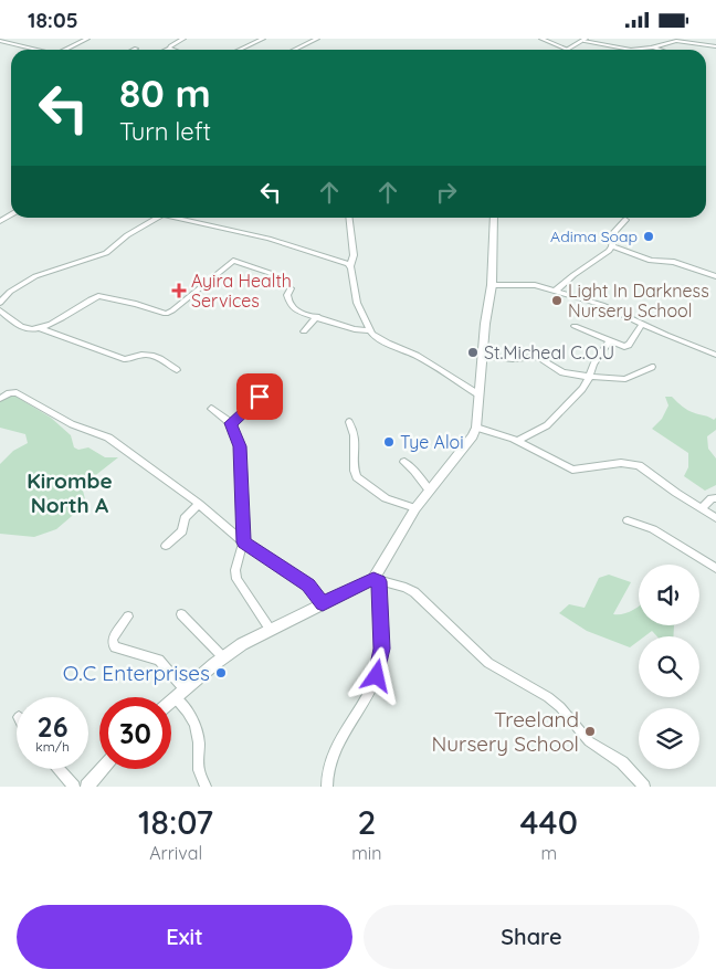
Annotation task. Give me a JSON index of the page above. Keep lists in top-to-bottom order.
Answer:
{
  "districts": ["Kirombe North A"],
  "places": {
    "other": [
      "Adima Soap",
      "Light In Darkness Nursery School",
      "St.Micheal C.O.U",
      "Tye Aloi",
      "O.C Enterprises",
      "Treeland Nursery School"
    ],
    "health": ["Ayira Health Services"]
  },
  "page": {
    "status": "18:05",
    "turn": ["80 m", "Turn left"],
    "speed": "26 km/h",
    "limit": "30",
    "eta": [
      "18:07",
      "Arrival",
      "2",
      "min",
      "440",
      "m"
    ],
    "buttons": ["Exit", "Share"]
  }
}
